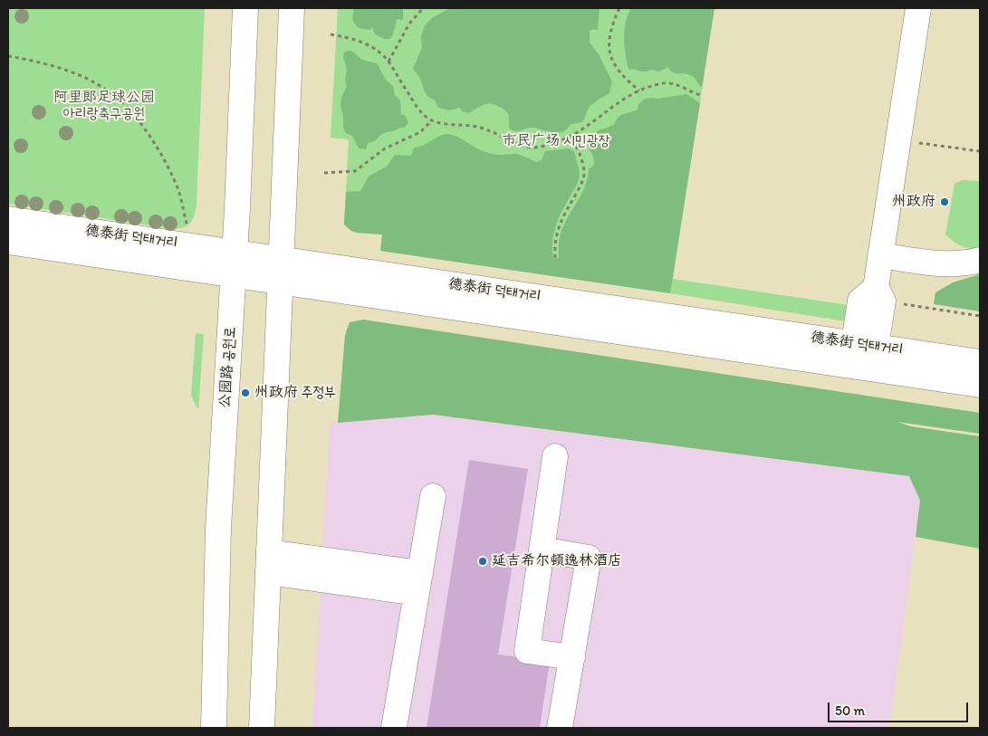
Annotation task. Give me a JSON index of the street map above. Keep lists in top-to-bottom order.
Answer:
{
  "streets": {
    "main road": ["德泰街 덕태거리", "公园路 공원로"]
  },
  "crossings": [
    ["德泰街 덕태거리", "公园路 공원로"]
  ],
  "parks": ["阿里郎足球公园 아리랑축구공원", "市民广场 시민광장"],
  "places": ["州政府", "州政府 주정부", "延吉希尔顿逸林酒店"],
  "scale_bar": "50 m"
}
